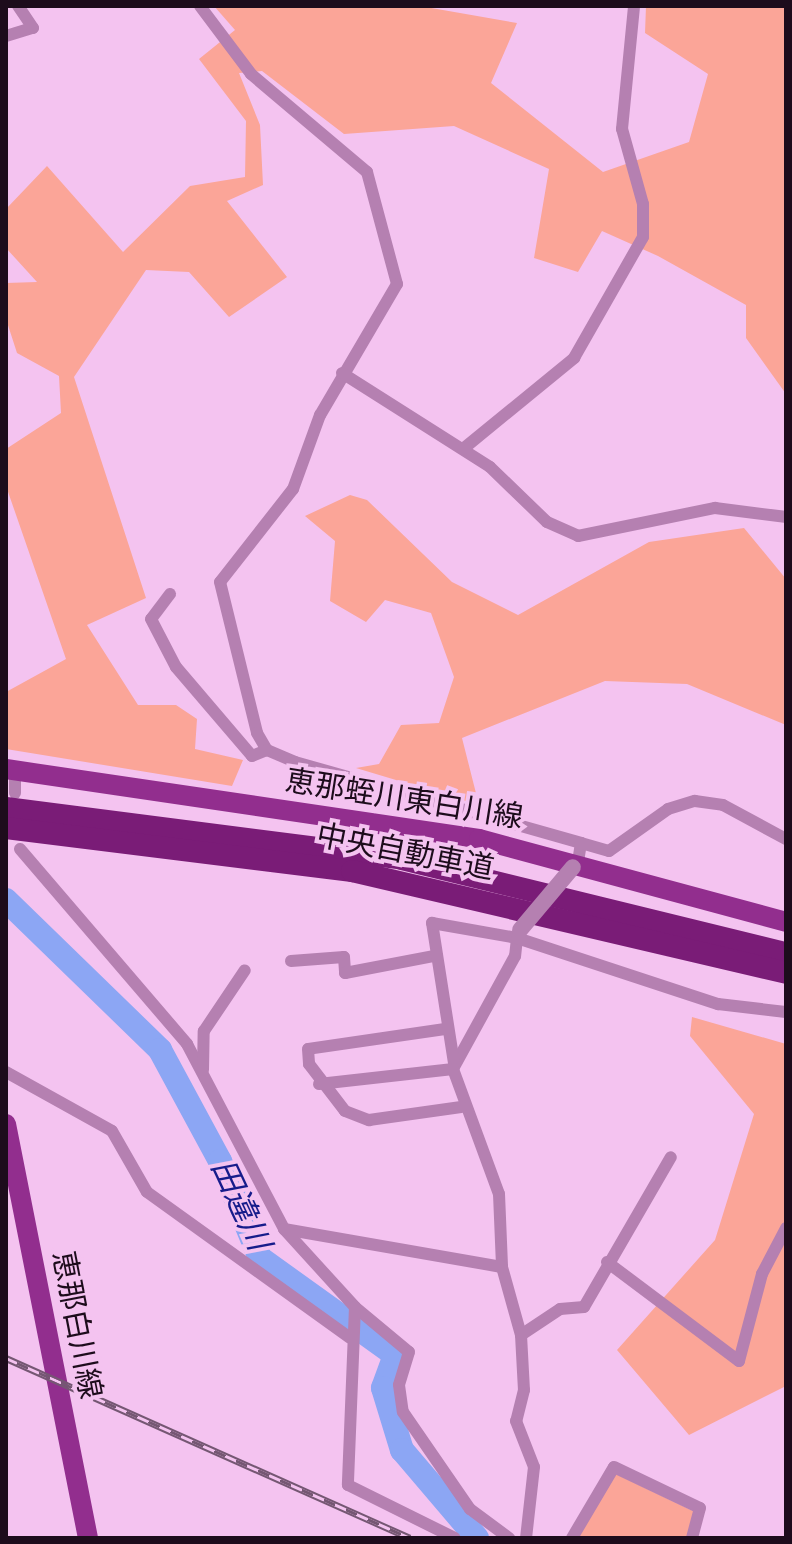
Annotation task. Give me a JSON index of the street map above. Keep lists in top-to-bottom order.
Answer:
{
  "streets": {
    "highway": ["中央自動車道"],
    "main road": ["恵那蛭川東白川線", "恵那白川線"]
  },
  "water": ["田違川"]
}
